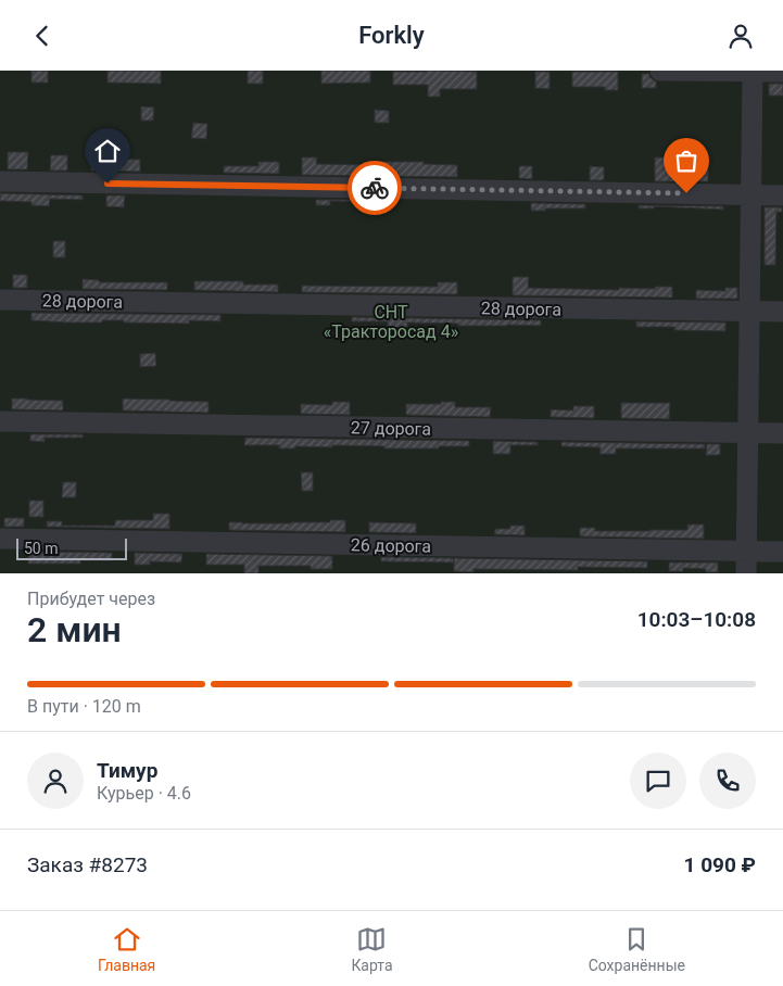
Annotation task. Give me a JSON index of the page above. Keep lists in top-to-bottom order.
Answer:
{
  "streets": {
    "street": ["28 дорога", "27 дорога", "26 дорога"]
  },
  "parks": ["СНТ «Тракторосад 4»"],
  "scale_bar": "50 m",
  "page": {
    "header": "Forkly",
    "scale": "50 m",
    "heading": ["2 мин", "Прибудет через", "10:03–10:08"],
    "panel": [
      "Тимур",
      "Курьер · 4.6",
      "Заказ #8273",
      "1 090 ₽"
    ],
    "bar": "В пути · 120 m",
    "tabs": ["Главная", "Карта", "Сохранённые"]
  }
}
